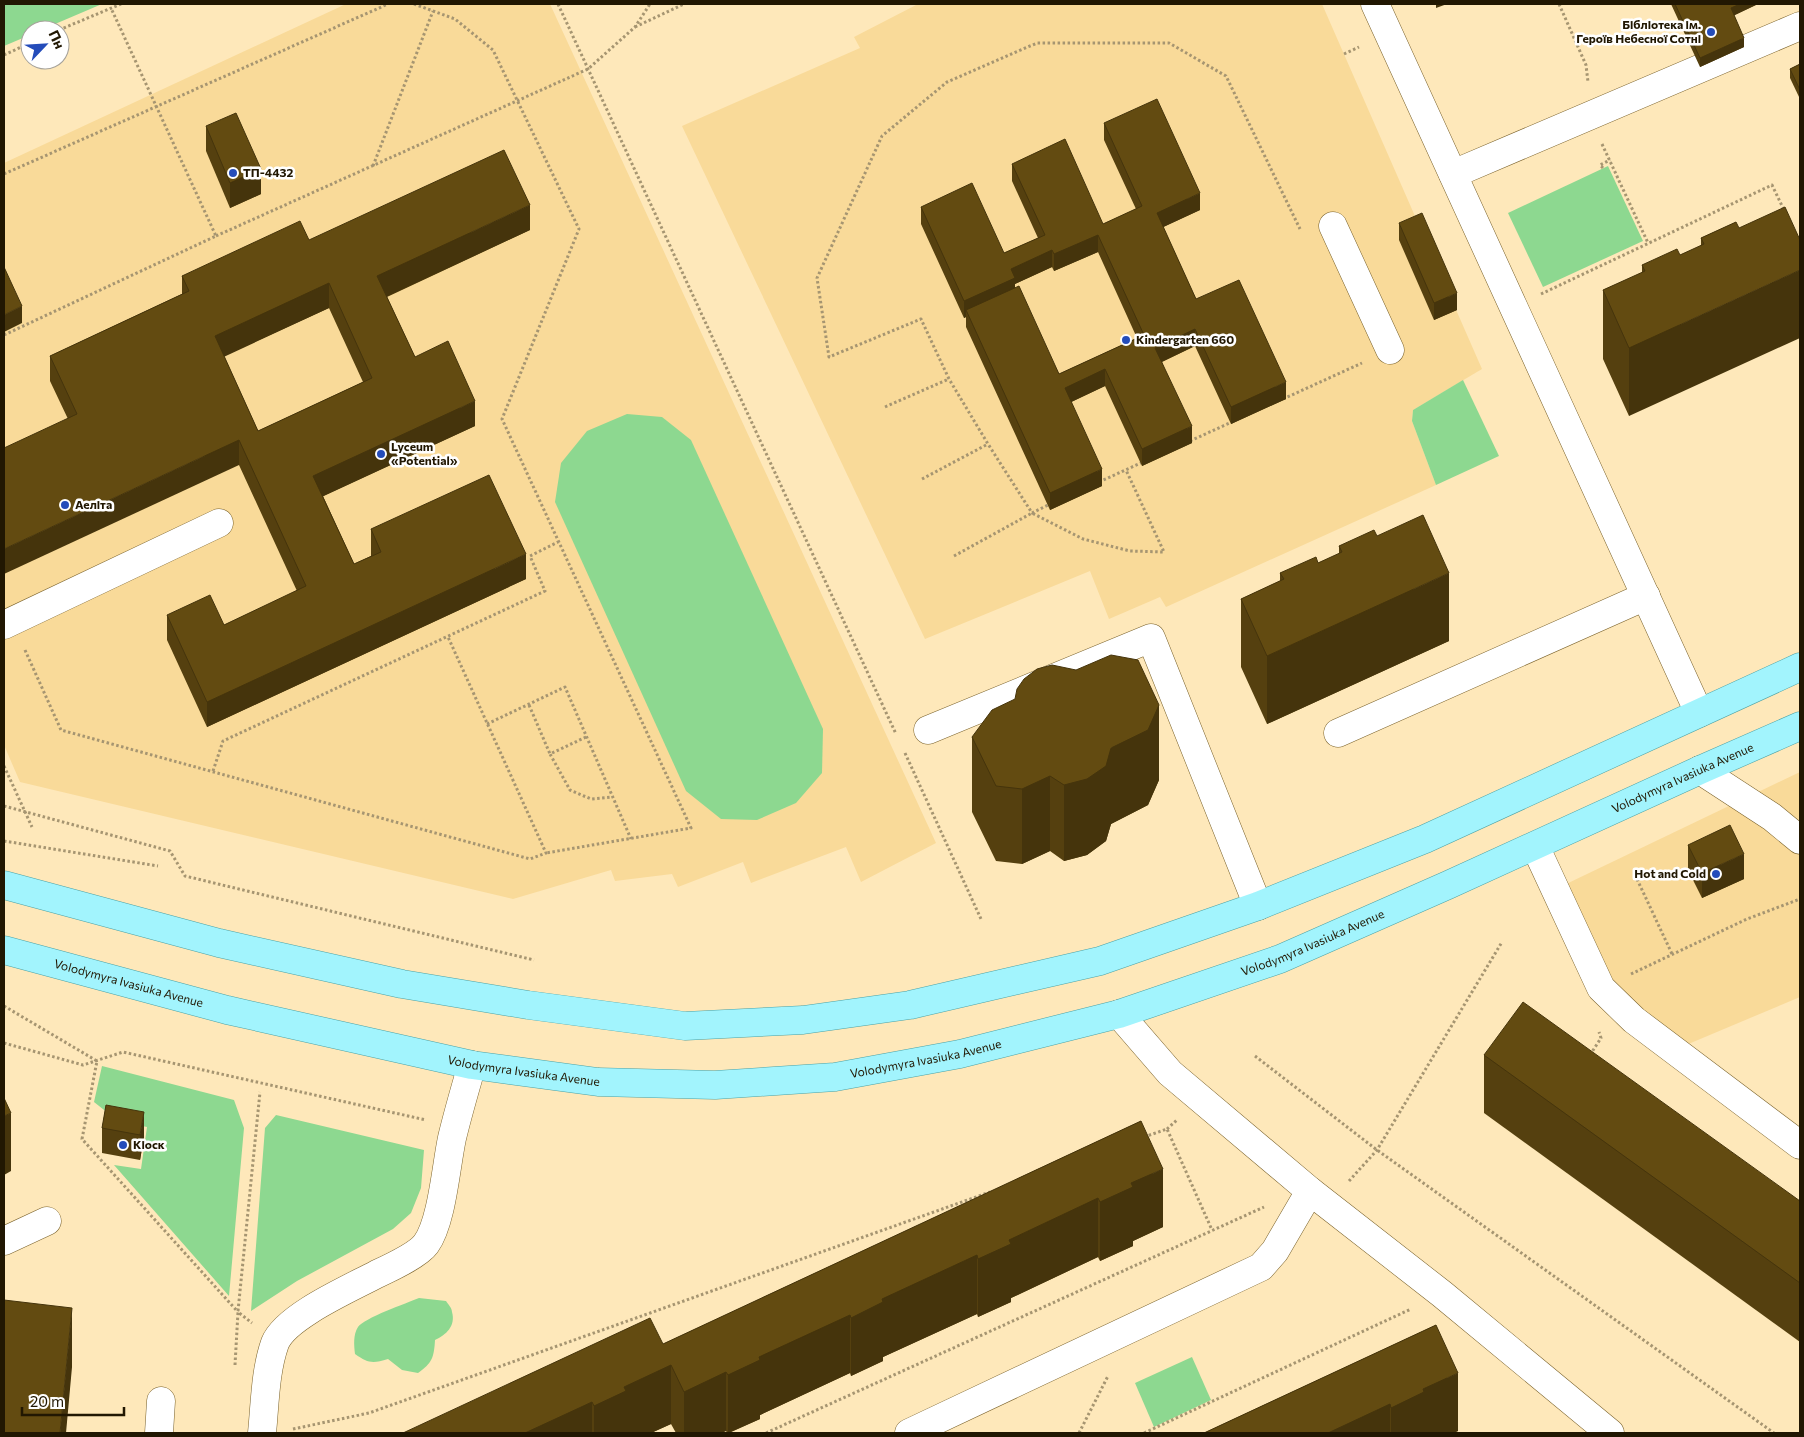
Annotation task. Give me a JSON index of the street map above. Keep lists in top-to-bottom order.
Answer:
{
  "streets": {
    "main road": ["Volodymyra Ivasiuka Avenue"]
  },
  "places": [
    "Бібліотека ім. Героїв Небесної Сотні",
    "ТП-4432",
    "Kindergarten 660",
    "Lyceum «Potential»",
    "Аеліта",
    "Hot and Cold",
    "Кіоск"
  ],
  "scale_bar": "20 m",
  "north": "top right"
}
